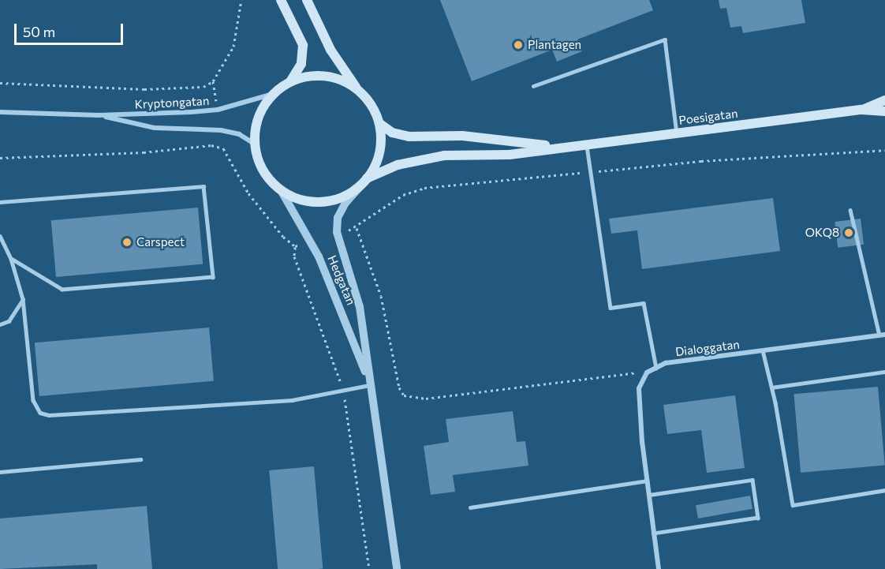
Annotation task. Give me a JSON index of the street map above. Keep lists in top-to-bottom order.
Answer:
{
  "streets": {
    "main road": ["Poesigatan"],
    "street": ["Kryptongatan", "Hedgatan", "Dialoggatan"]
  },
  "crossings": [
    ["Kryptongatan", "Poesigatan"],
    ["Kryptongatan", "Hedgatan"],
    ["Poesigatan", "Hedgatan"]
  ],
  "places": ["Plantagen", "OKQ8", "Carspect"],
  "scale_bar": "50 m"
}
